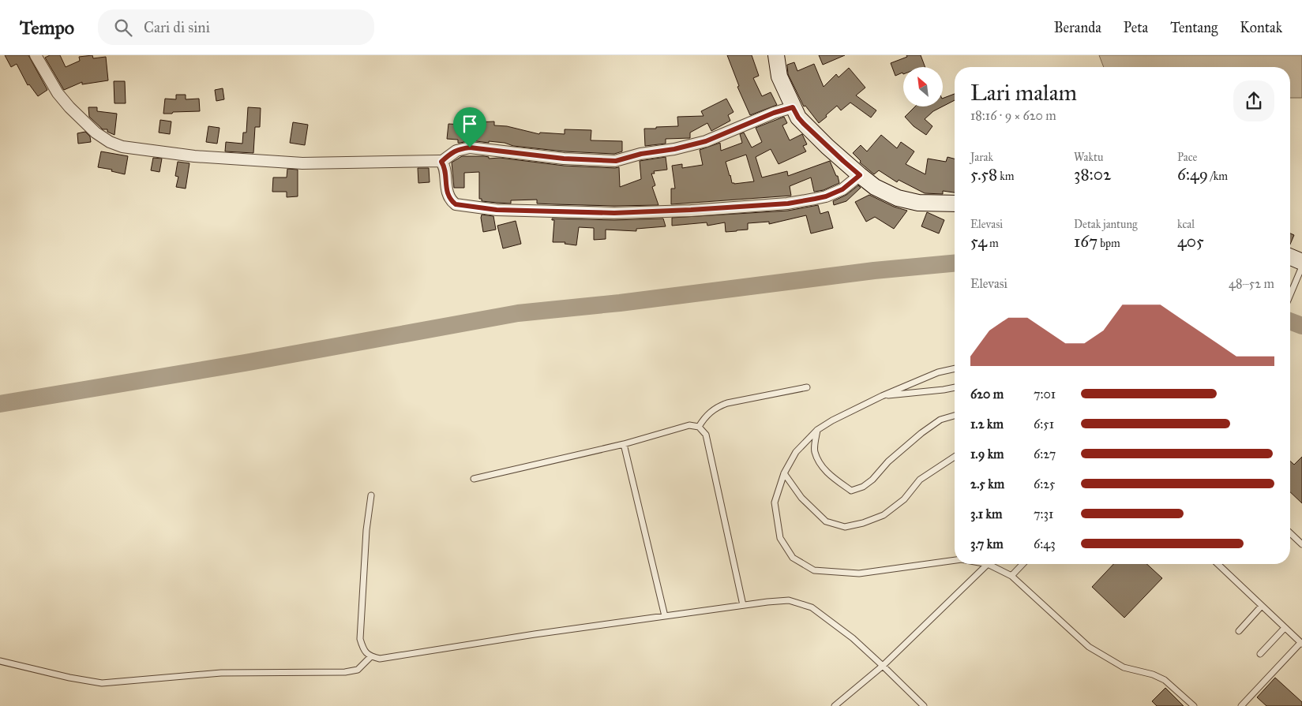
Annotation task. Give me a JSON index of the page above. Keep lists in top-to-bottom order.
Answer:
{
  "north": "top left",
  "page": {
    "header": "Tempo",
    "search": "Cari di sini",
    "nav": [
      "Beranda",
      "Peta",
      "Tentang",
      "Kontak"
    ],
    "heading": ["Lari malam", "18:16 · 9 × 620 m"],
    "stats": [
      ["Jarak", "5.58 km"],
      ["Waktu", "38:02"],
      ["Pace", "6:49 /km"],
      ["Elevasi", "54 m"],
      ["Detak jantung", "167 bpm"],
      ["kcal", "405"]
    ],
    "chart": ["Elevasi", "48–52 m"],
    "list": [
      {
        "name": "620 m",
        "note": "7:01"
      },
      {
        "name": "1.2 km",
        "note": "6:51"
      },
      {
        "name": "1.9 km",
        "note": "6:27"
      },
      {
        "name": "2.5 km",
        "note": "6:25"
      },
      {
        "name": "3.1 km",
        "note": "7:31"
      },
      {
        "name": "3.7 km",
        "note": "6:43"
      }
    ]
  }
}
